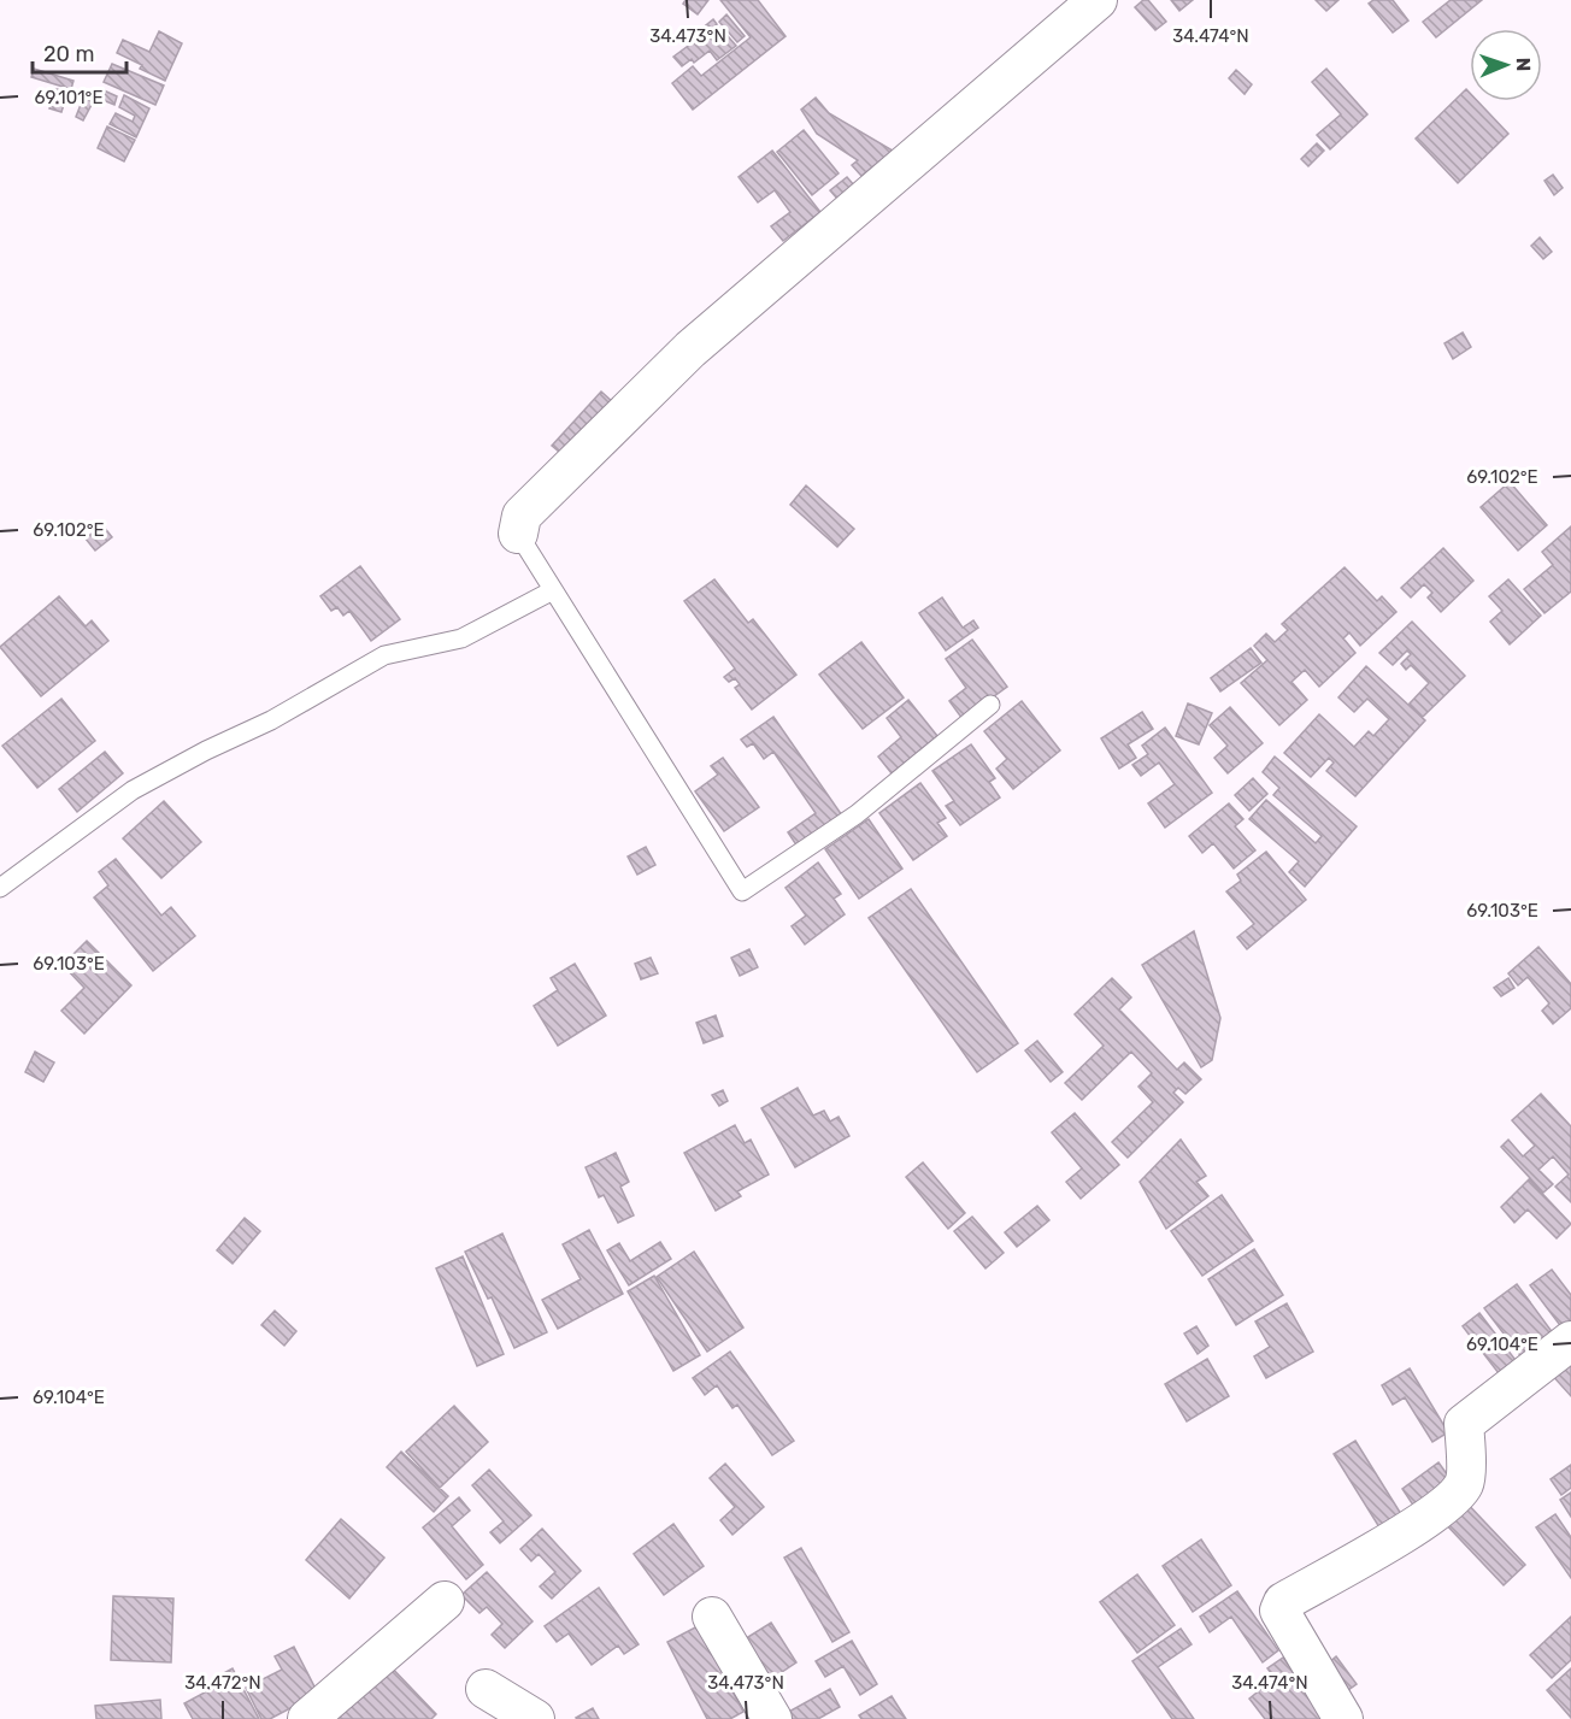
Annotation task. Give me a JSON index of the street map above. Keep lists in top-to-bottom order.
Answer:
{
  "scale_bar": "20 m",
  "north": "right",
  "coordinates": [
    "34.473°N",
    "34.474°N",
    "69.101°E",
    "69.102°E",
    "69.103°E",
    "69.104°E",
    "34.472°N"
  ]
}
